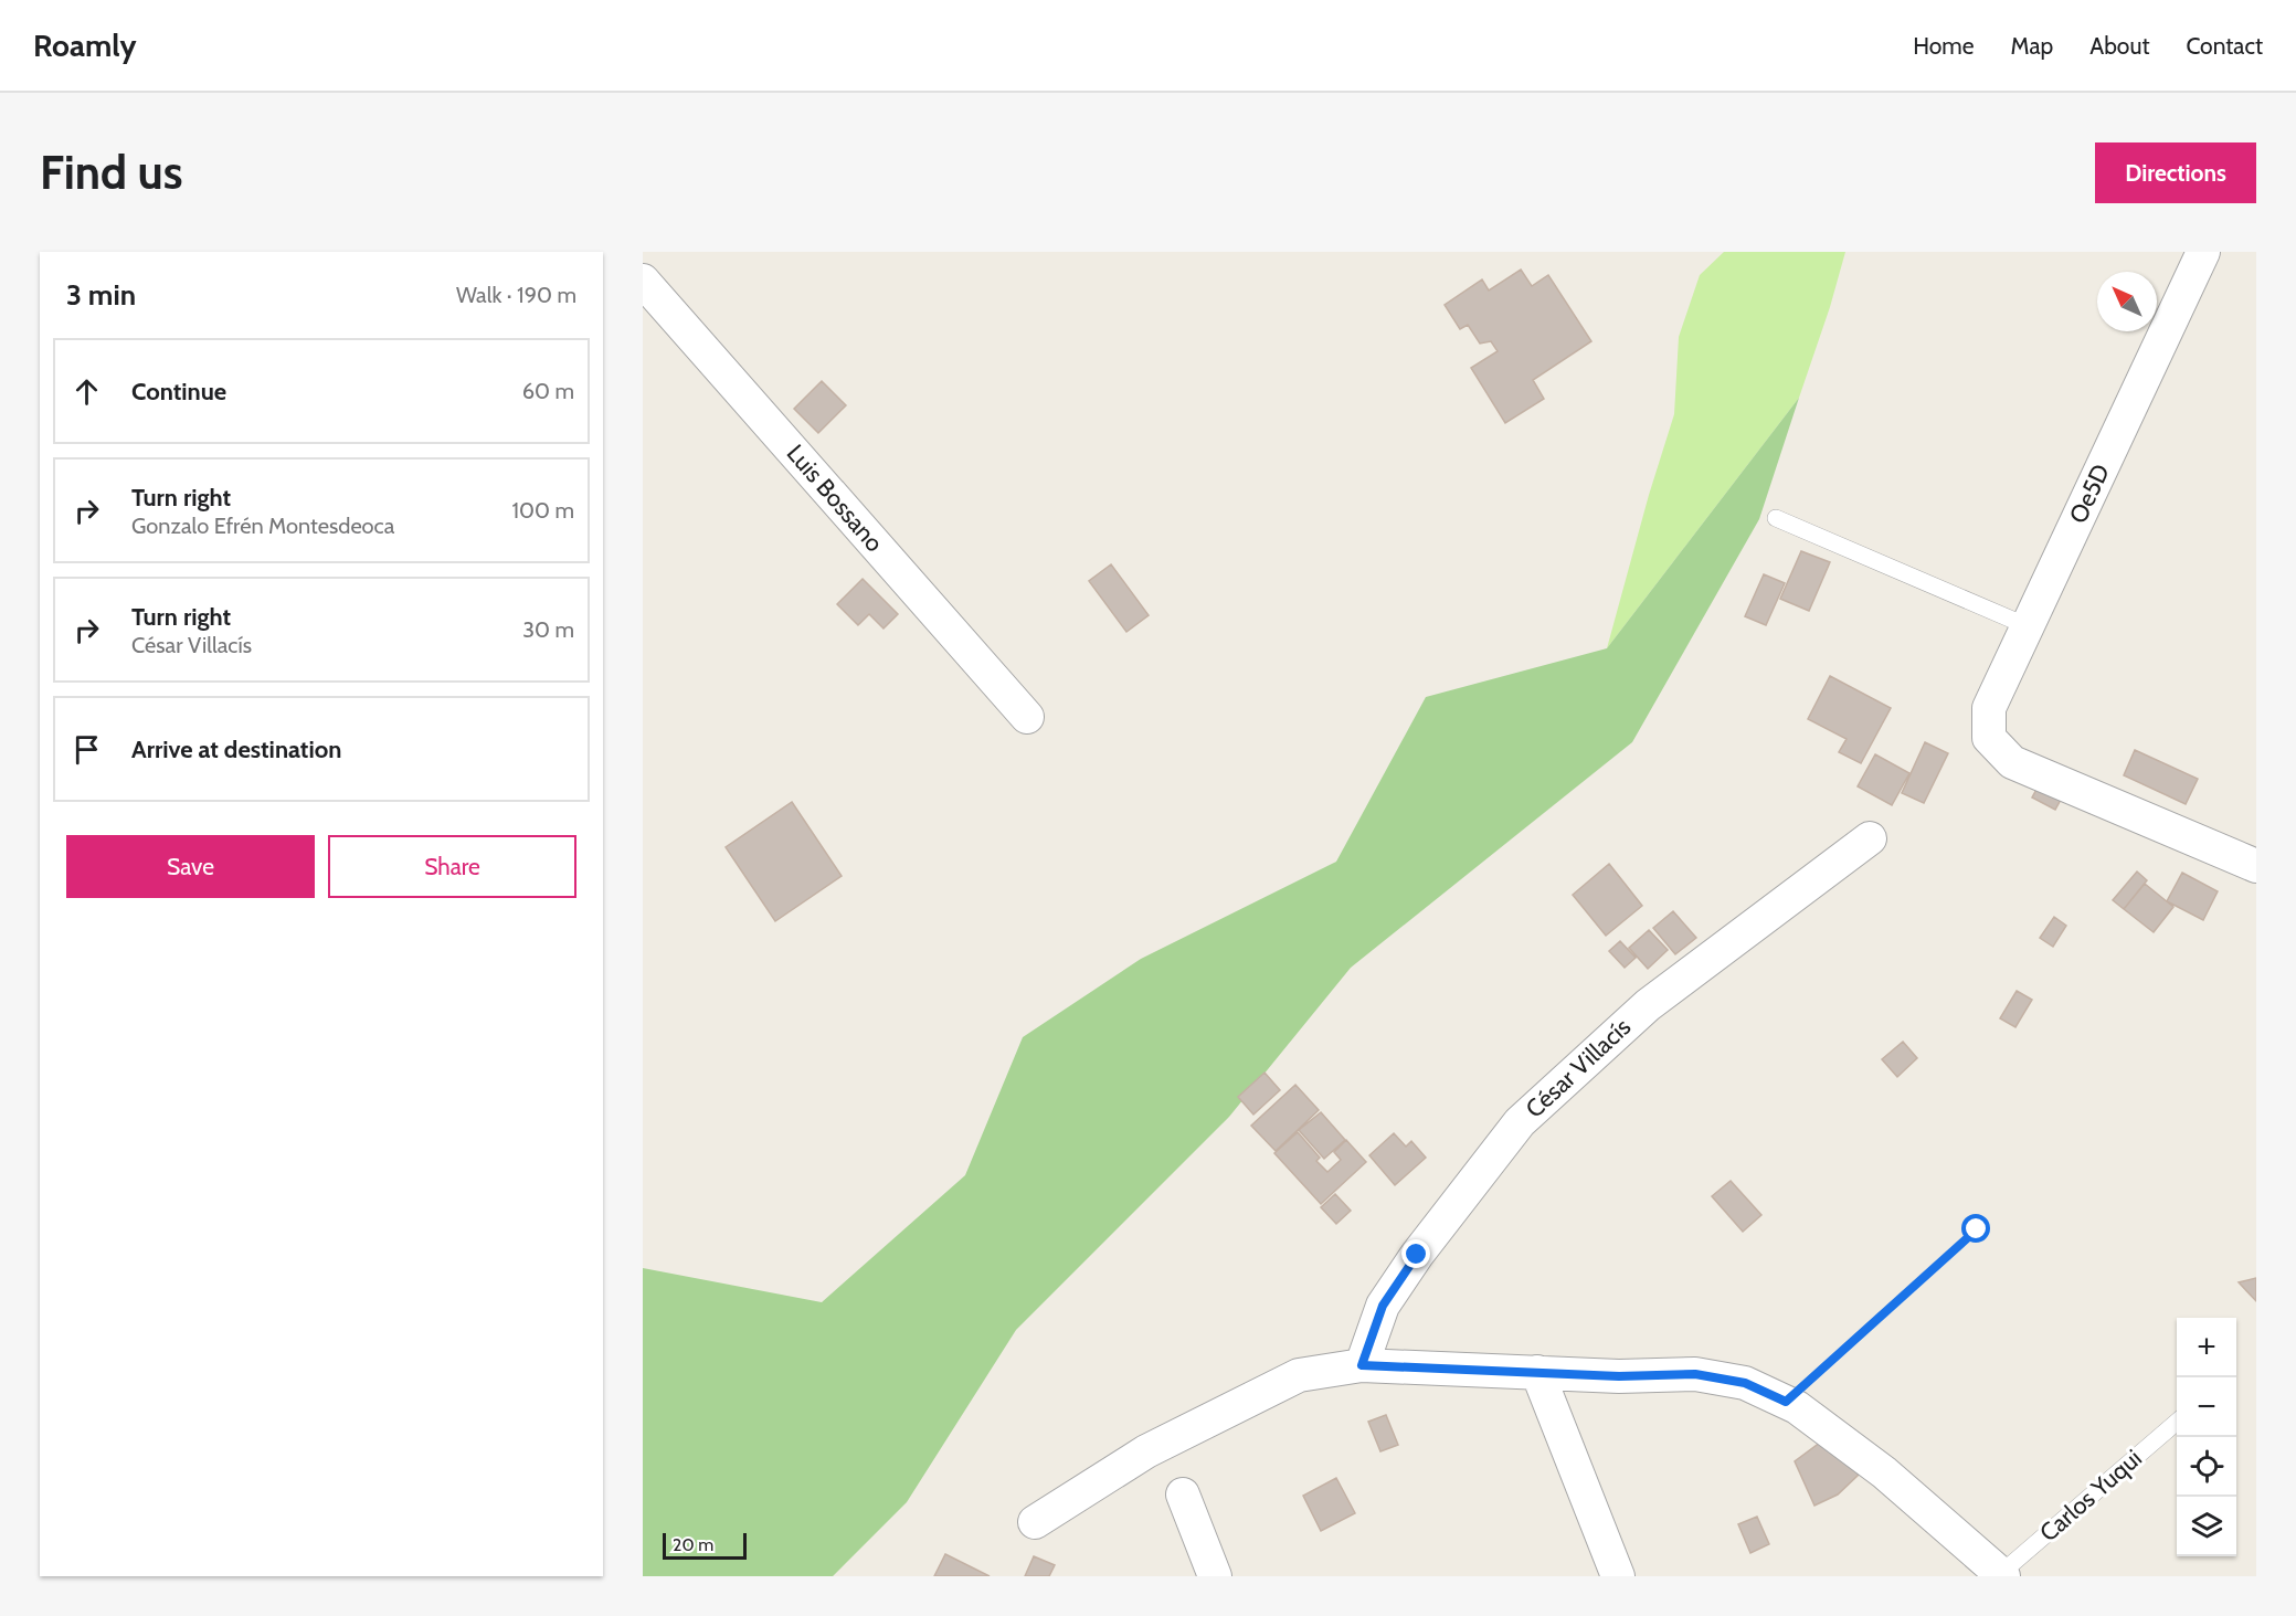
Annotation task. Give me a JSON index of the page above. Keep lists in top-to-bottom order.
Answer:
{
  "streets": {
    "street": ["Oe5D", "Luis Bossano", "César Villacís"],
    "lane": ["Carlos Yuqui"]
  },
  "scale_bar": "20 m",
  "north": "top left",
  "page": {
    "header": "Roamly",
    "nav": [
      "Home",
      "Map",
      "About",
      "Contact"
    ],
    "buttons": [
      "Directions",
      ["Save", "Share"]
    ],
    "title": "Find us",
    "heading": ["3 min", "Walk · 190 m"],
    "list": [
      ["Continue", "60 m"],
      ["Turn right", "Gonzalo Efrén Montesdeoca", "100 m"],
      ["Turn right", "César Villacís", "30 m"],
      "Arrive at destination"
    ],
    "map_buttons": ["+", "−"],
    "scale": "20 m"
  }
}
